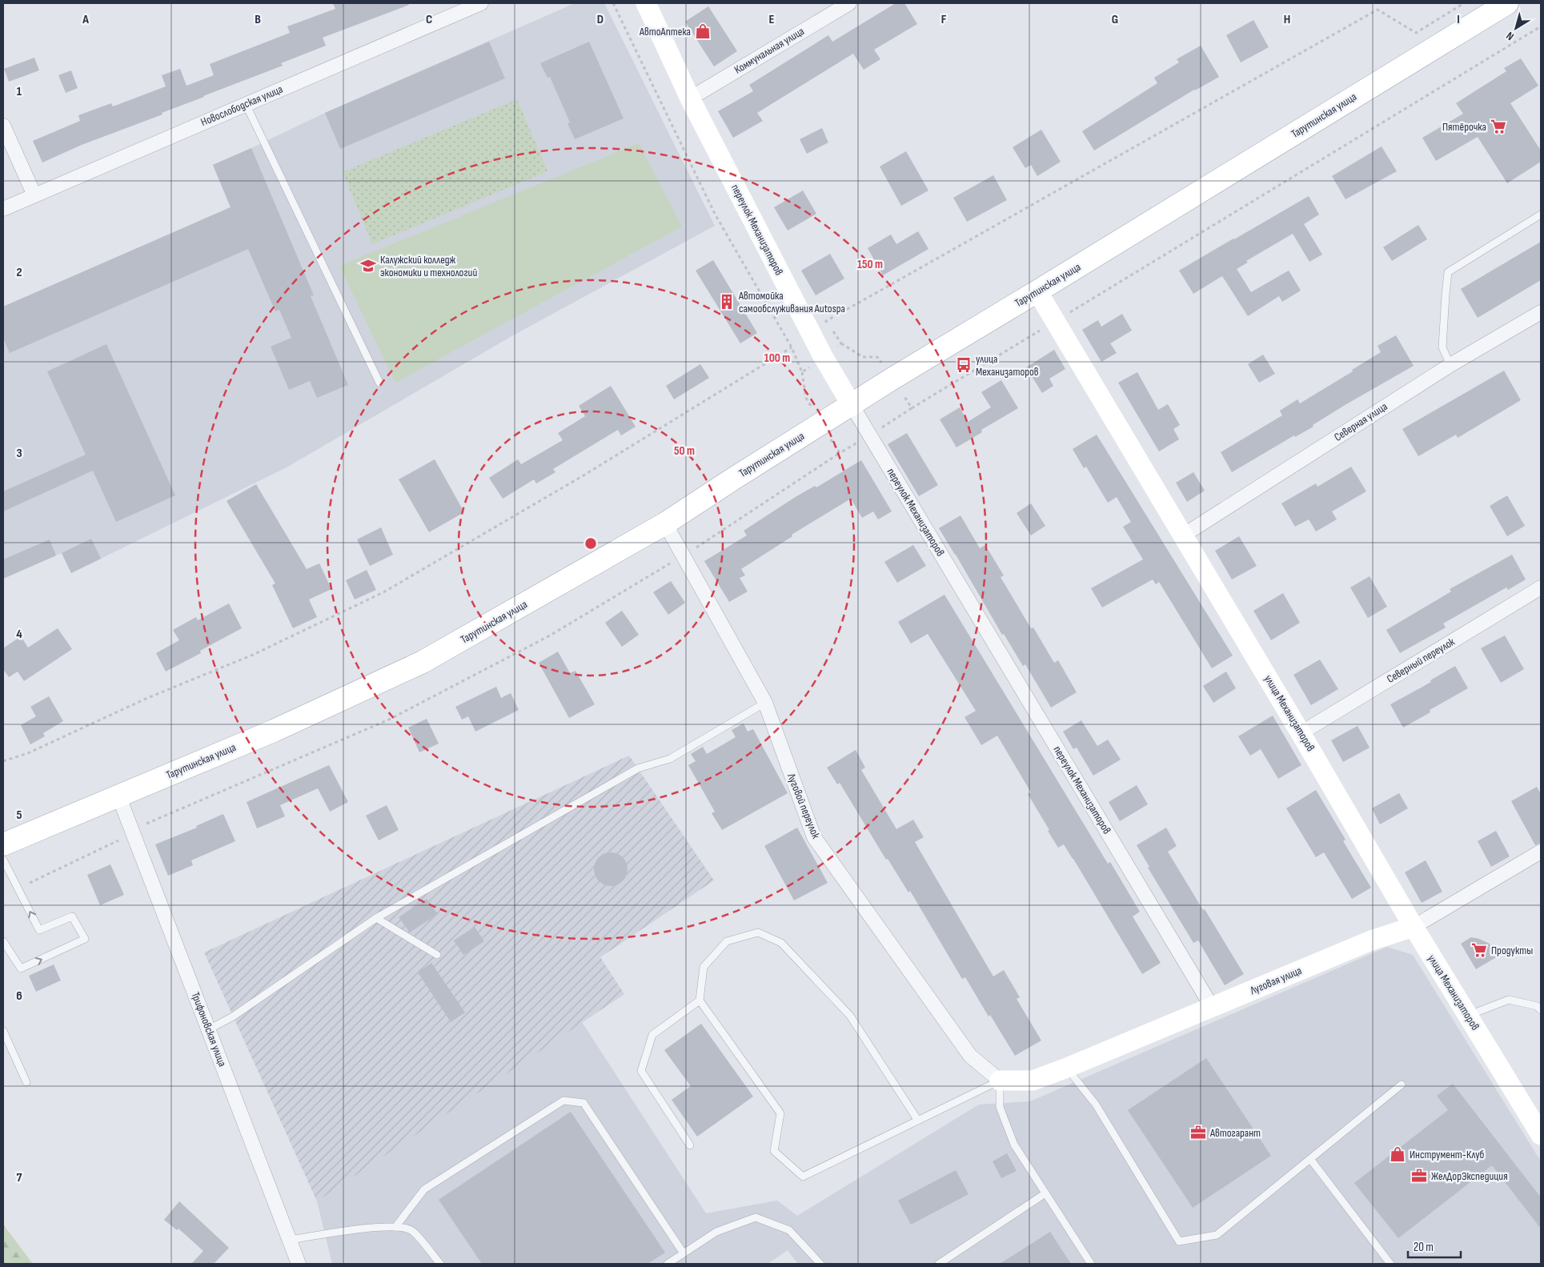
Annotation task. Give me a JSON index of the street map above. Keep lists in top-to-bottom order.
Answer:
{
  "streets": {
    "main road": ["Тарутинская улица"],
    "street": [
      "Коммунальная улица",
      "Новослободская улица",
      "переулок Механизаторов",
      "Северная улица",
      "Северный переулок",
      "улица Механизаторов",
      "Луговой переулок",
      "Луговая улица",
      "Трифоновская улица"
    ]
  },
  "crossings": [
    ["Коммунальная улица", "переулок Механизаторов"],
    ["Тарутинская улица", "переулок Механизаторов"],
    ["Тарутинская улица", "улица Механизаторов"],
    ["Тарутинская улица", "Луговой переулок"],
    ["Тарутинская улица", "Трифоновская улица"],
    ["переулок Механизаторов", "Луговая улица"],
    ["Северная улица", "улица Механизаторов"],
    ["Северный переулок", "улица Механизаторов"],
    ["улица Механизаторов", "Луговая улица"],
    ["Луговой переулок", "Луговая улица"]
  ],
  "places": {
    "shop": ["АвтоАптека", "Инструмент-Клуб"],
    "supermarket": ["Пятёрочка", "Продукты"],
    "school or university": ["Калужский колледж экономики и технологий"],
    "building": ["Автомойка самообслуживания Autospa"],
    "bus stop": ["улица Механизаторов"],
    "office": ["Автогарант", "ЖелДорЭкспедиция"]
  },
  "scale_bar": "20 m",
  "north": "bottom left",
  "grid": {
    "columns": [
      "A",
      "B",
      "C",
      "D",
      "E",
      "F",
      "G",
      "H",
      "I"
    ],
    "rows": [
      "1",
      "2",
      "3",
      "4",
      "5",
      "6",
      "7"
    ]
  },
  "rings": ["150 m", "100 m", "50 m"]
}
